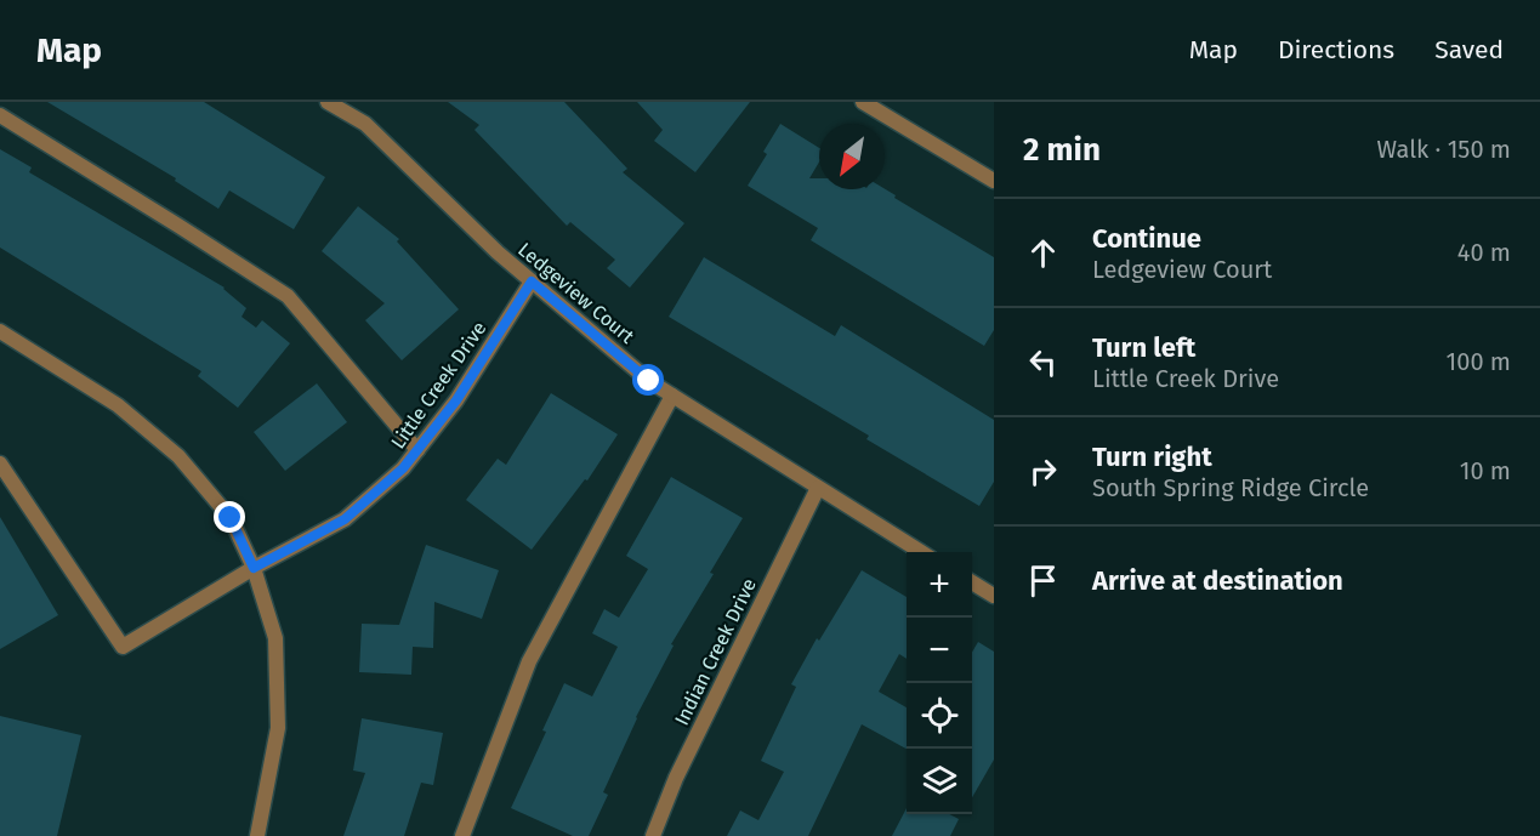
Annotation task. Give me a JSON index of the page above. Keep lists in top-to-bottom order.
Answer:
{
  "streets": {
    "street": ["Ledgeview Court", "Little Creek Drive", "Indian Creek Drive"]
  },
  "crossings": [
    ["Ledgeview Court", "Little Creek Drive"],
    ["Ledgeview Court", "Indian Creek Drive"]
  ],
  "north": "bottom left",
  "page": {
    "header": "Map",
    "nav": ["Map", "Directions", "Saved"],
    "heading": ["2 min", "Walk · 150 m"],
    "list": [
      ["Continue", "Ledgeview Court", "40 m"],
      ["Turn left", "Little Creek Drive", "100 m"],
      ["Turn right", "South Spring Ridge Circle", "10 m"],
      "Arrive at destination"
    ],
    "map_buttons": ["+", "−"]
  }
}
